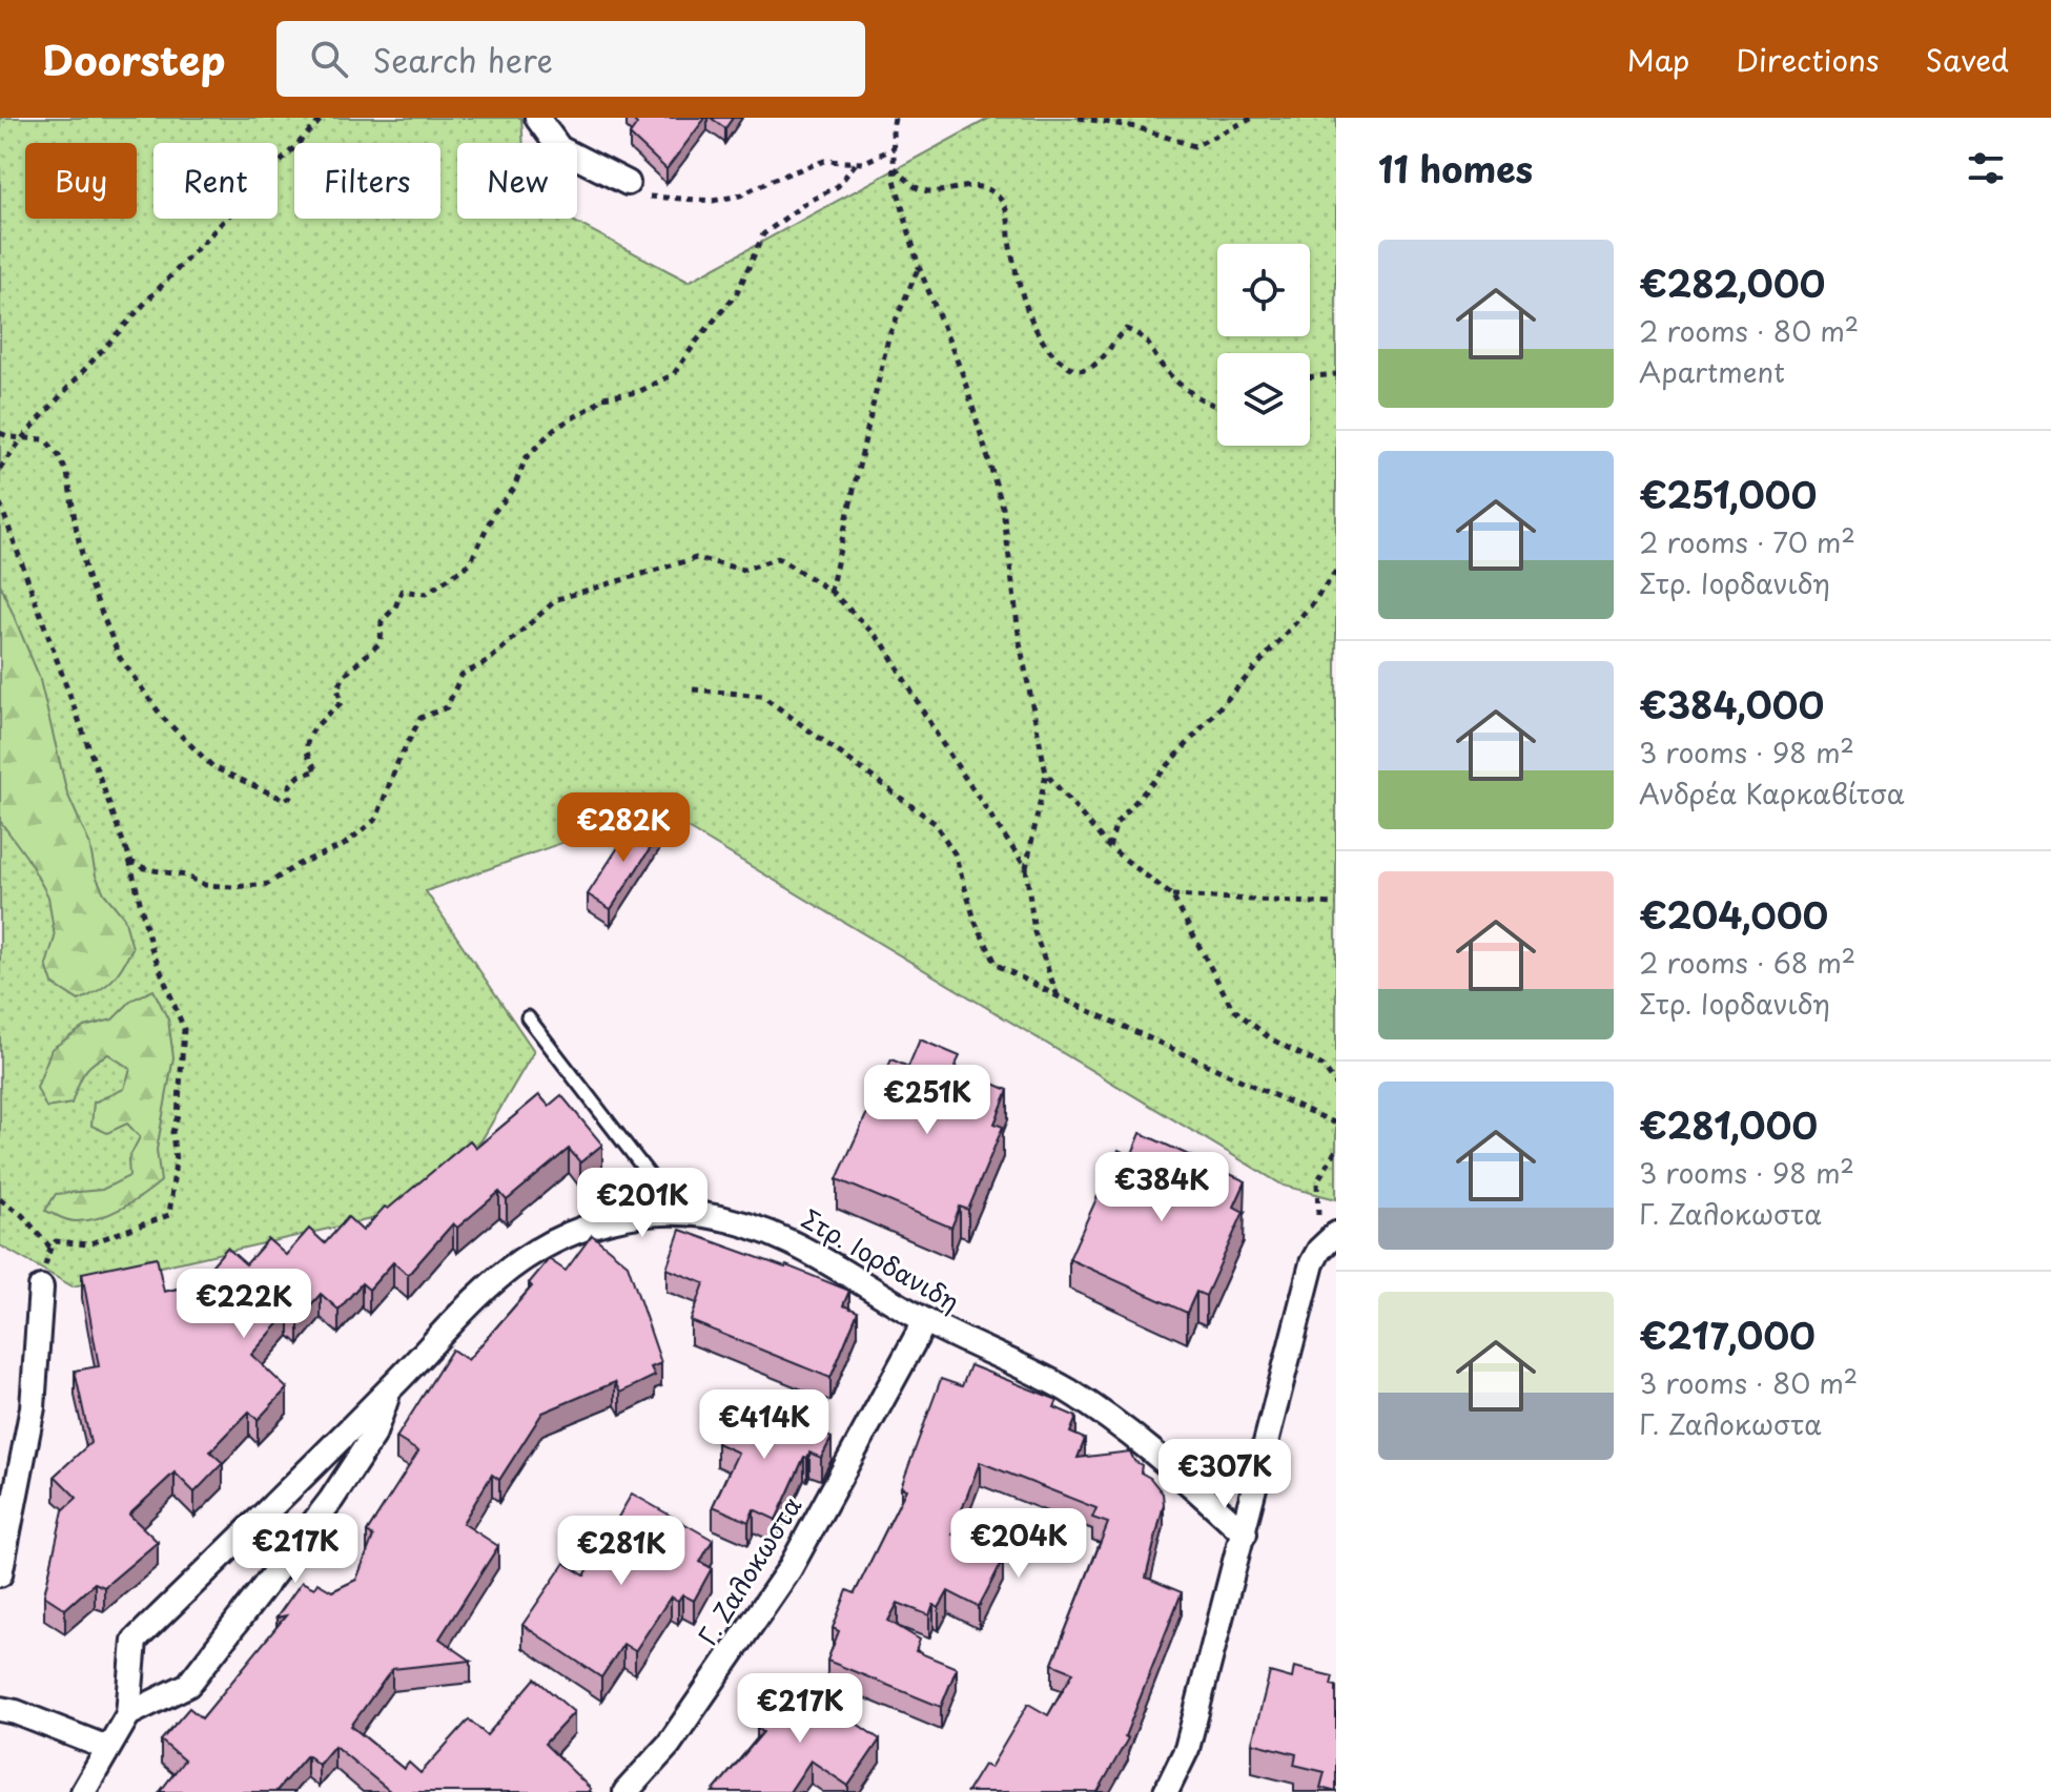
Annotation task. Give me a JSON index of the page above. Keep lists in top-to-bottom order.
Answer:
{
  "streets": {
    "street": ["Στρ. Ιορδανιδη", "Γ. Ζαλοκωστα"]
  },
  "crossings": [
    ["Στρ. Ιορδανιδη", "Γ. Ζαλοκωστα"]
  ],
  "page": {
    "header": "Doorstep",
    "search": "Search here",
    "nav": ["Map", "Directions", "Saved"],
    "heading": "11 homes",
    "chip": [
      "Buy",
      "Rent",
      "Filters",
      "New"
    ],
    "list": [
      {
        "name": "€282,000",
        "note": "2 rooms · 80 m² · Apartment"
      },
      {
        "name": "€251,000",
        "note": "2 rooms · 70 m² · Στρ. Ιορδανιδη"
      },
      {
        "name": "€384,000",
        "note": "3 rooms · 98 m² · Ανδρέα Καρκαβίτσα"
      },
      {
        "name": "€204,000",
        "note": "2 rooms · 68 m² · Στρ. Ιορδανιδη"
      },
      {
        "name": "€281,000",
        "note": "3 rooms · 98 m² · Γ. Ζαλοκωστα"
      },
      {
        "name": "€217,000",
        "note": "3 rooms · 80 m² · Γ. Ζαλοκωστα"
      }
    ],
    "price": [
      "€282K",
      "€251K",
      "€384K",
      "€201K",
      "€222K",
      "€414K",
      "€307K",
      "€204K",
      "€217K",
      "€281K",
      "€217K"
    ]
  }
}
